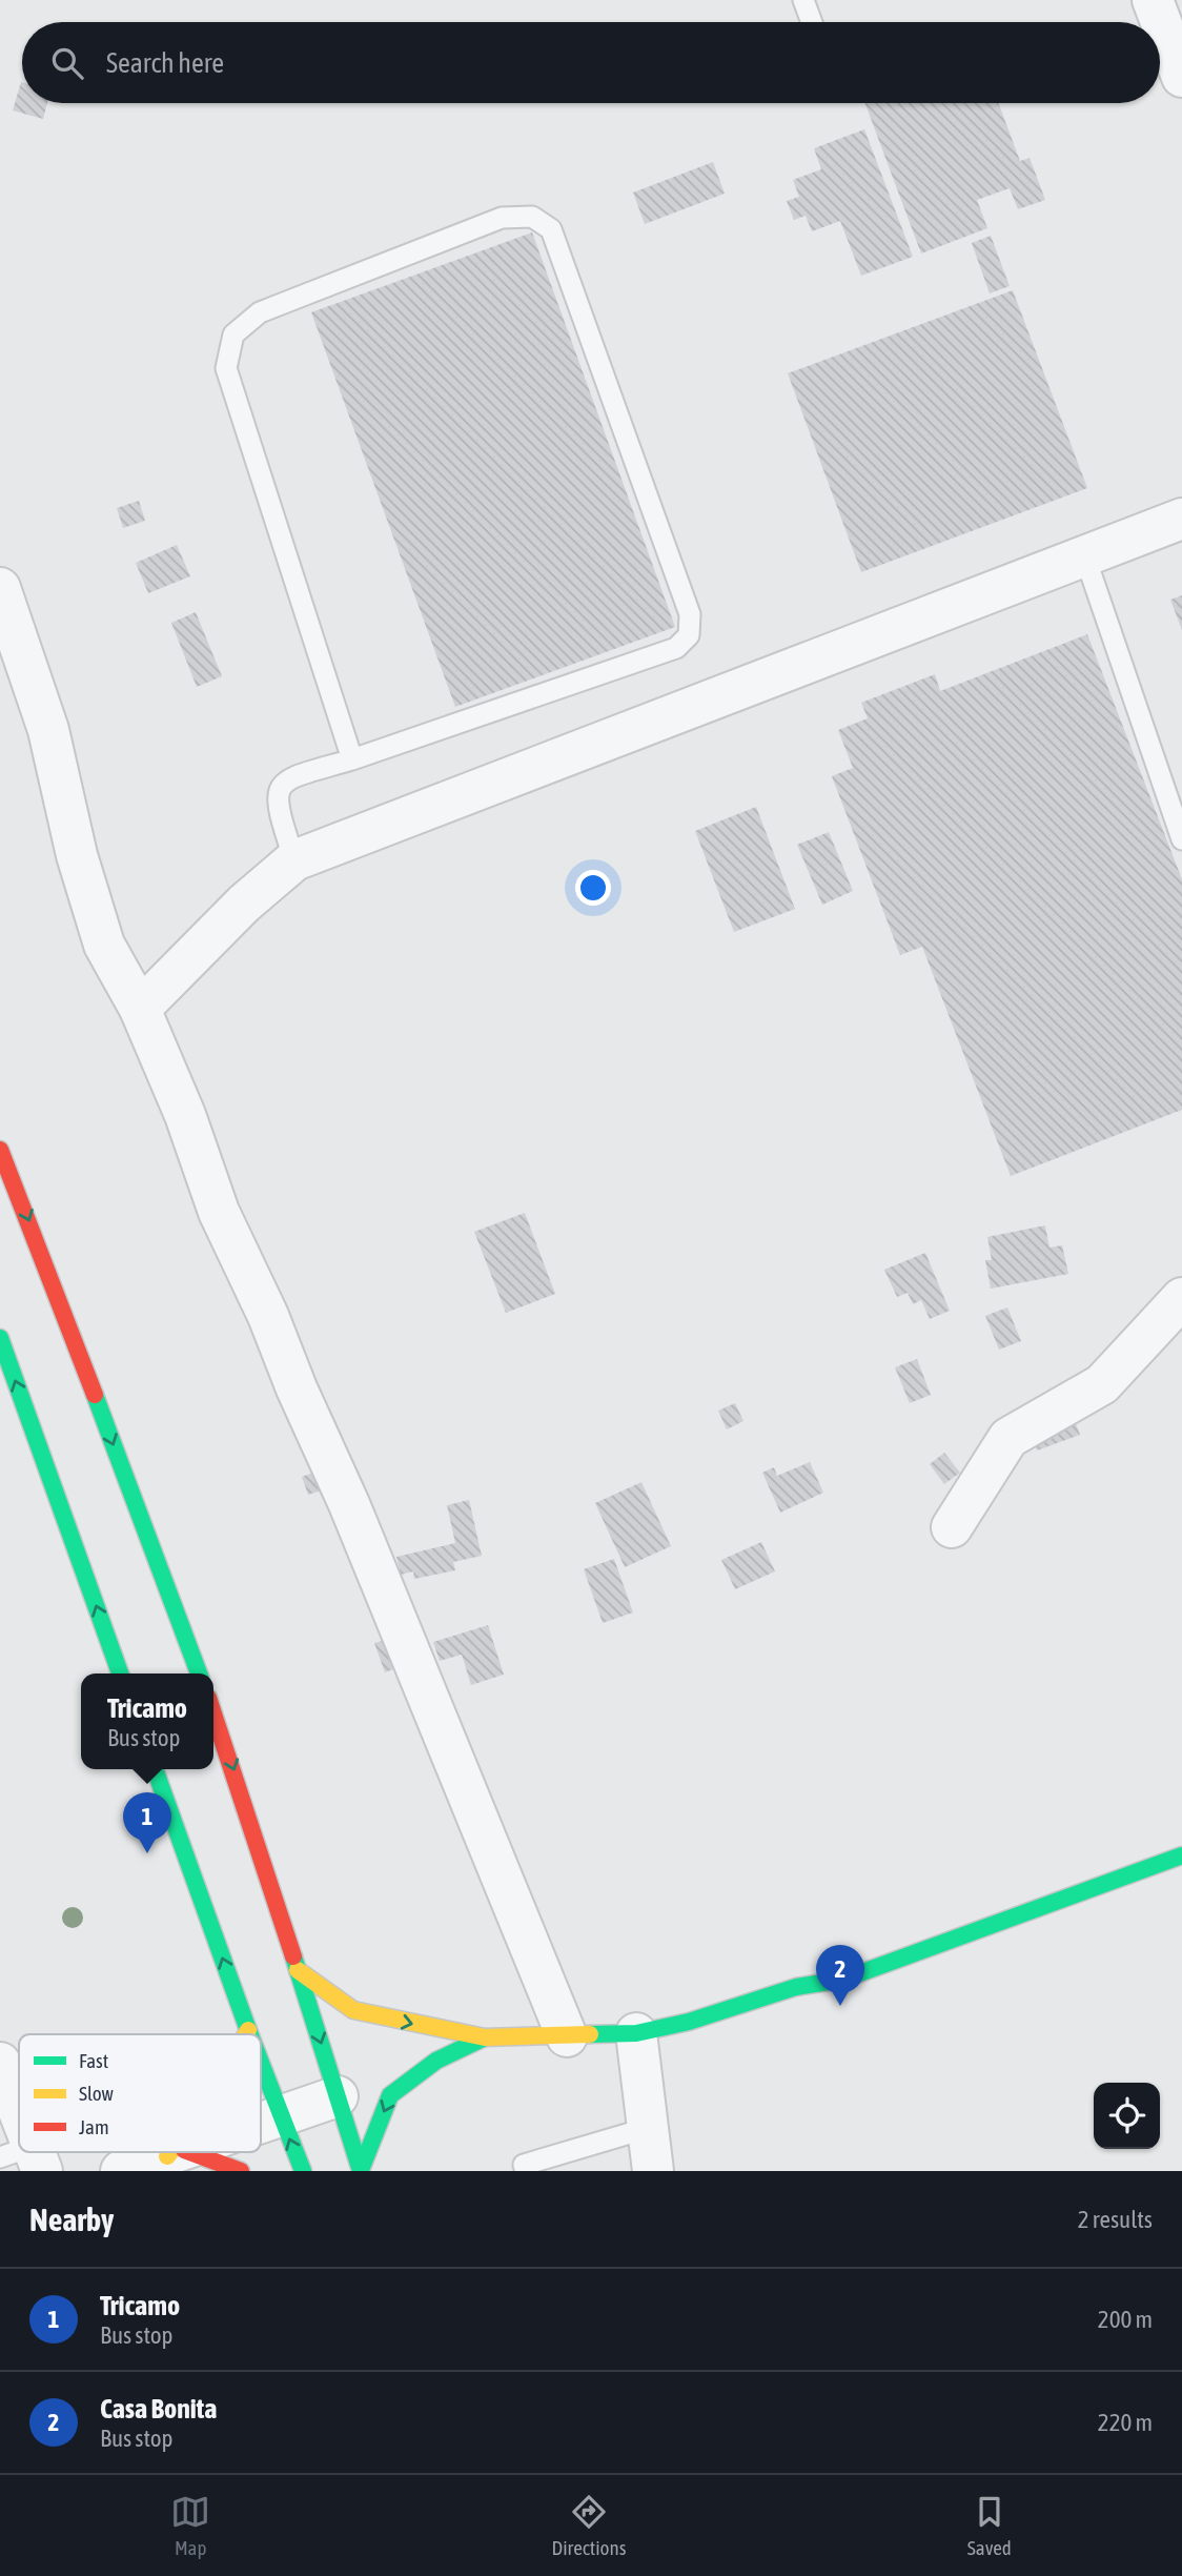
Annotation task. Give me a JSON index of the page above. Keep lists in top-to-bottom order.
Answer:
{
  "legend": ["Fast", "Slow", "Jam"],
  "page": {
    "search": "Search here",
    "popup": ["Tricamo", "Bus stop"],
    "pins": ["1", "2"],
    "heading": ["Nearby", "2 results"],
    "list": [
      {
        "mark": "1",
        "name": "Tricamo",
        "note": "Bus stop",
        "value": "200 m"
      },
      {
        "mark": "2",
        "name": "Casa Bonita",
        "note": "Bus stop",
        "value": "220 m"
      }
    ],
    "nav": ["Map", "Directions", "Saved"]
  }
}
